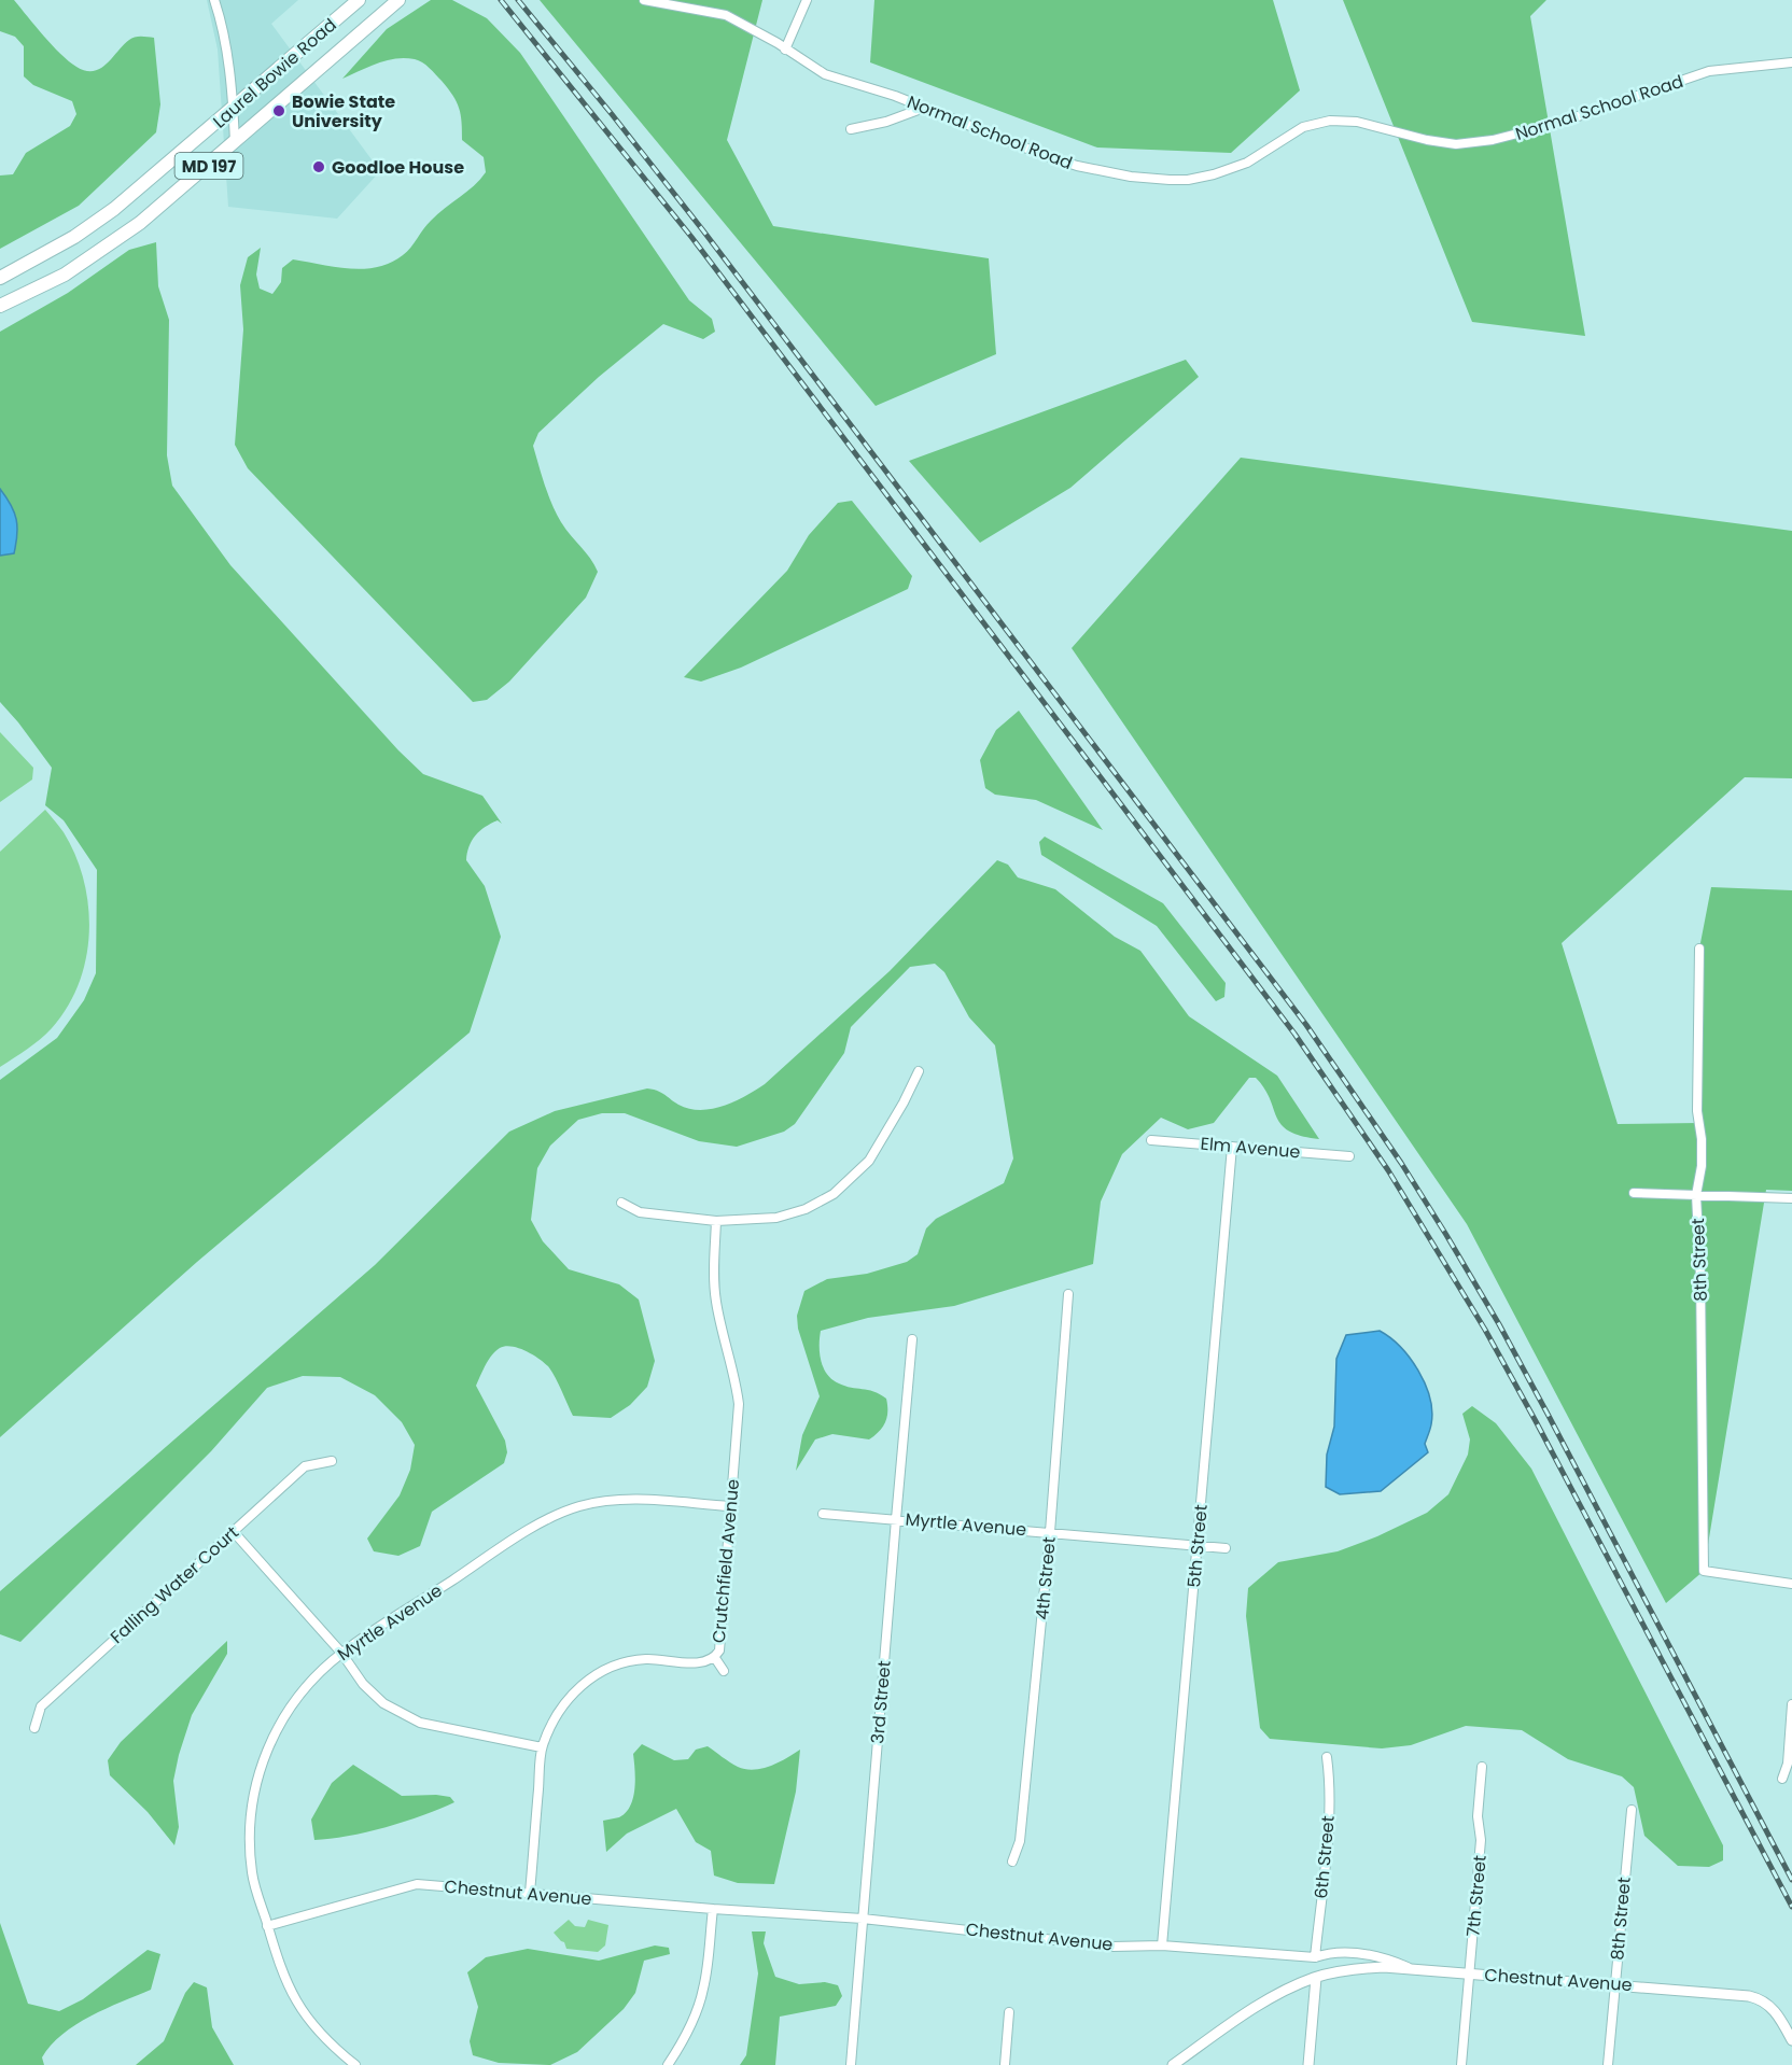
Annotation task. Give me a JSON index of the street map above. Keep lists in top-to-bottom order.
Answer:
{
  "streets": {
    "main road": ["Laurel Bowie Road", "MD 197"],
    "street": [
      "Normal School Road",
      "Elm Avenue",
      "8th Street",
      "Myrtle Avenue",
      "5th Street",
      "Crutchfield Avenue",
      "4th Street",
      "Falling Water Court",
      "3rd Street",
      "6th Street",
      "Chestnut Avenue",
      "7th Street"
    ]
  },
  "crossings": [
    ["Elm Avenue", "5th Street"],
    ["8th Street", "Chestnut Avenue"],
    ["Myrtle Avenue", "5th Street"],
    ["Myrtle Avenue", "Crutchfield Avenue"],
    ["Myrtle Avenue", "4th Street"],
    ["Myrtle Avenue", "3rd Street"],
    ["Myrtle Avenue", "Chestnut Avenue"],
    ["5th Street", "Chestnut Avenue"],
    ["Crutchfield Avenue", "Chestnut Avenue"],
    ["3rd Street", "Chestnut Avenue"],
    ["6th Street", "Chestnut Avenue"],
    ["Chestnut Avenue", "7th Street"]
  ],
  "places": ["Bowie State University", "Goodloe House"]
}
